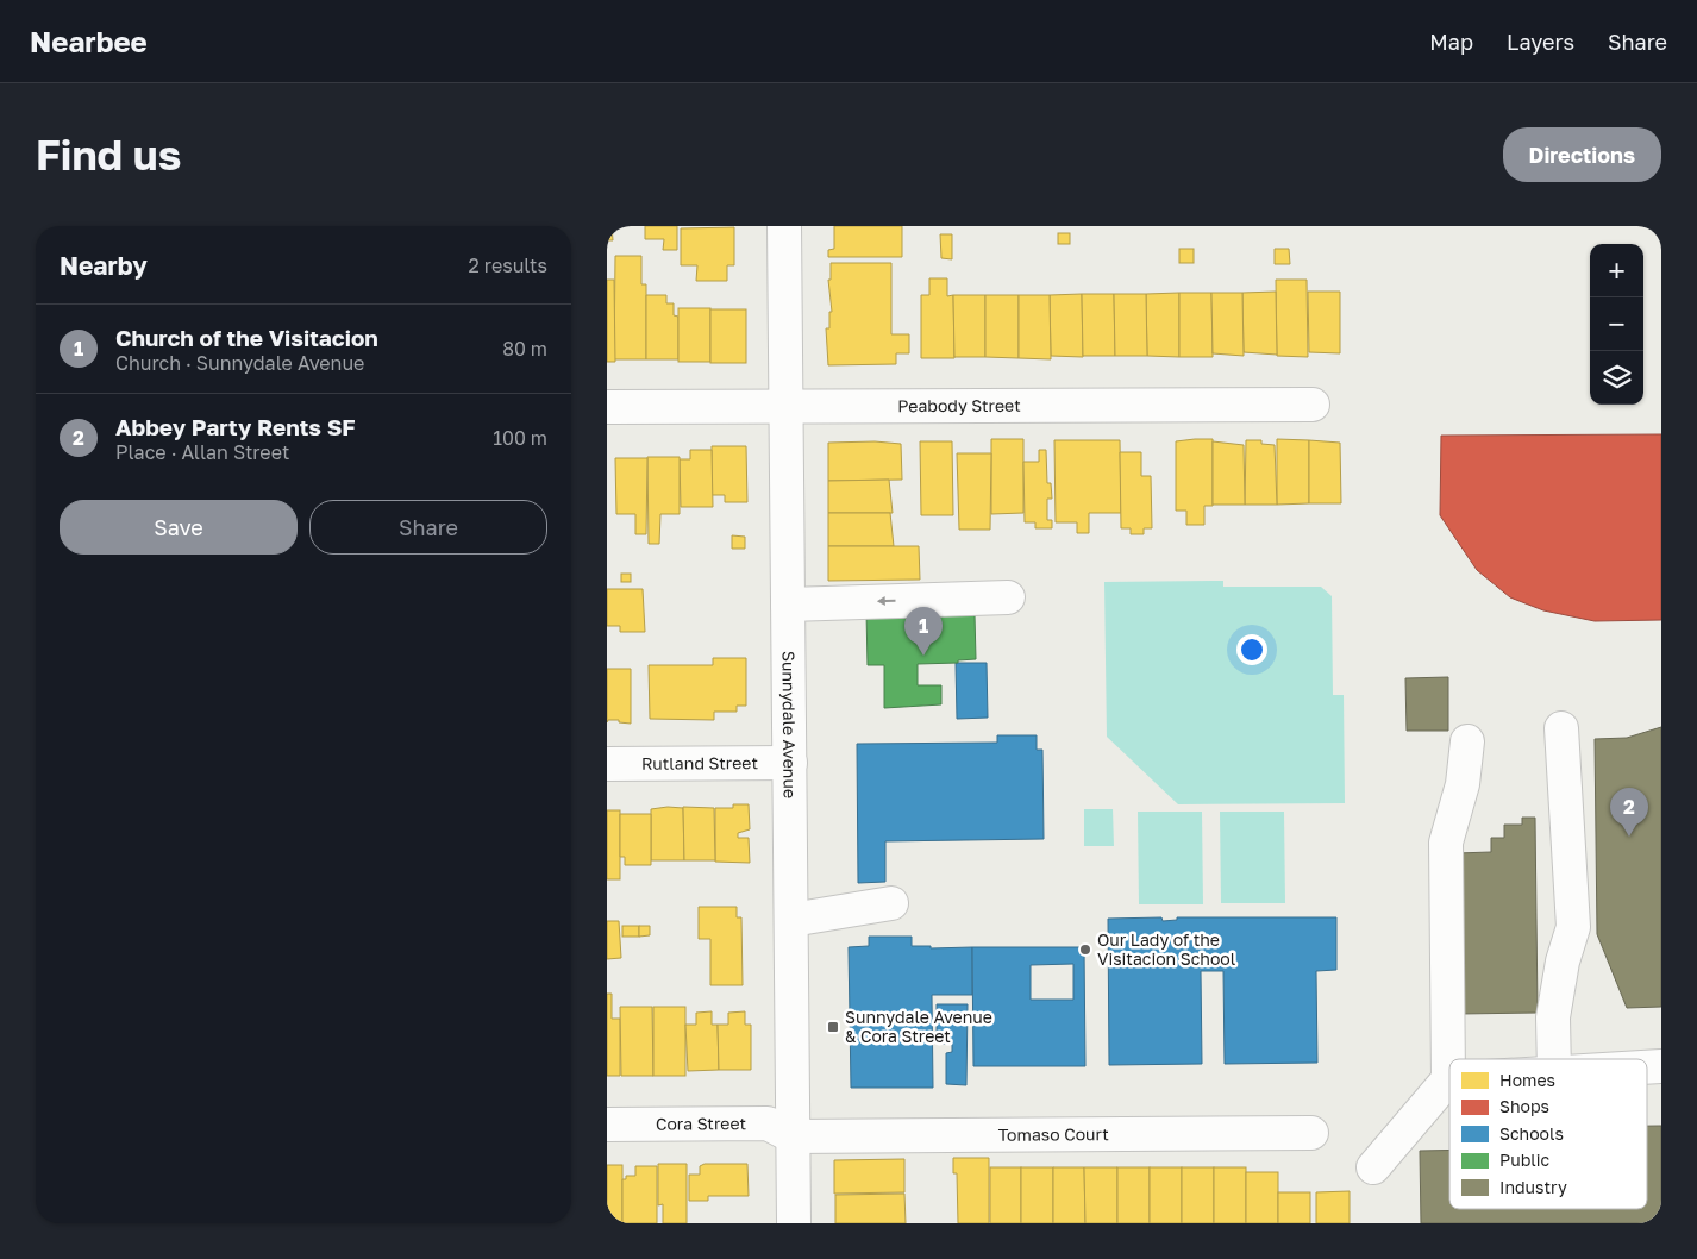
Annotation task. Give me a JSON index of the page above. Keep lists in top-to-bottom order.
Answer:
{
  "streets": {
    "street": [
      "Peabody Street",
      "Sunnydale Avenue",
      "Rutland Street",
      "Cora Street",
      "Tomaso Court"
    ]
  },
  "crossings": [
    ["Peabody Street", "Sunnydale Avenue"],
    ["Sunnydale Avenue", "Rutland Street"],
    ["Sunnydale Avenue", "Cora Street"],
    ["Sunnydale Avenue", "Tomaso Court"],
    ["Cora Street", "Tomaso Court"]
  ],
  "places": {
    "other": ["Our Lady of the Visitacion School"],
    "transit": ["Sunnydale Avenue & Cora Street"]
  },
  "legend": [
    "Homes",
    "Shops",
    "Schools",
    "Public",
    "Industry"
  ],
  "page": {
    "header": "Nearbee",
    "nav": ["Map", "Layers", "Share"],
    "buttons": [
      "Directions",
      ["Save", "Share"]
    ],
    "title": "Find us",
    "heading": ["Nearby", "2 results"],
    "map_buttons": ["+", "−"],
    "list": [
      {
        "mark": "1",
        "name": "Church of the Visitacion",
        "note": "Church · Sunnydale Avenue",
        "value": "80 m"
      },
      {
        "mark": "2",
        "name": "Abbey Party Rents SF",
        "note": "Place · Allan Street",
        "value": "100 m"
      }
    ],
    "pins": ["1", "2"]
  }
}
